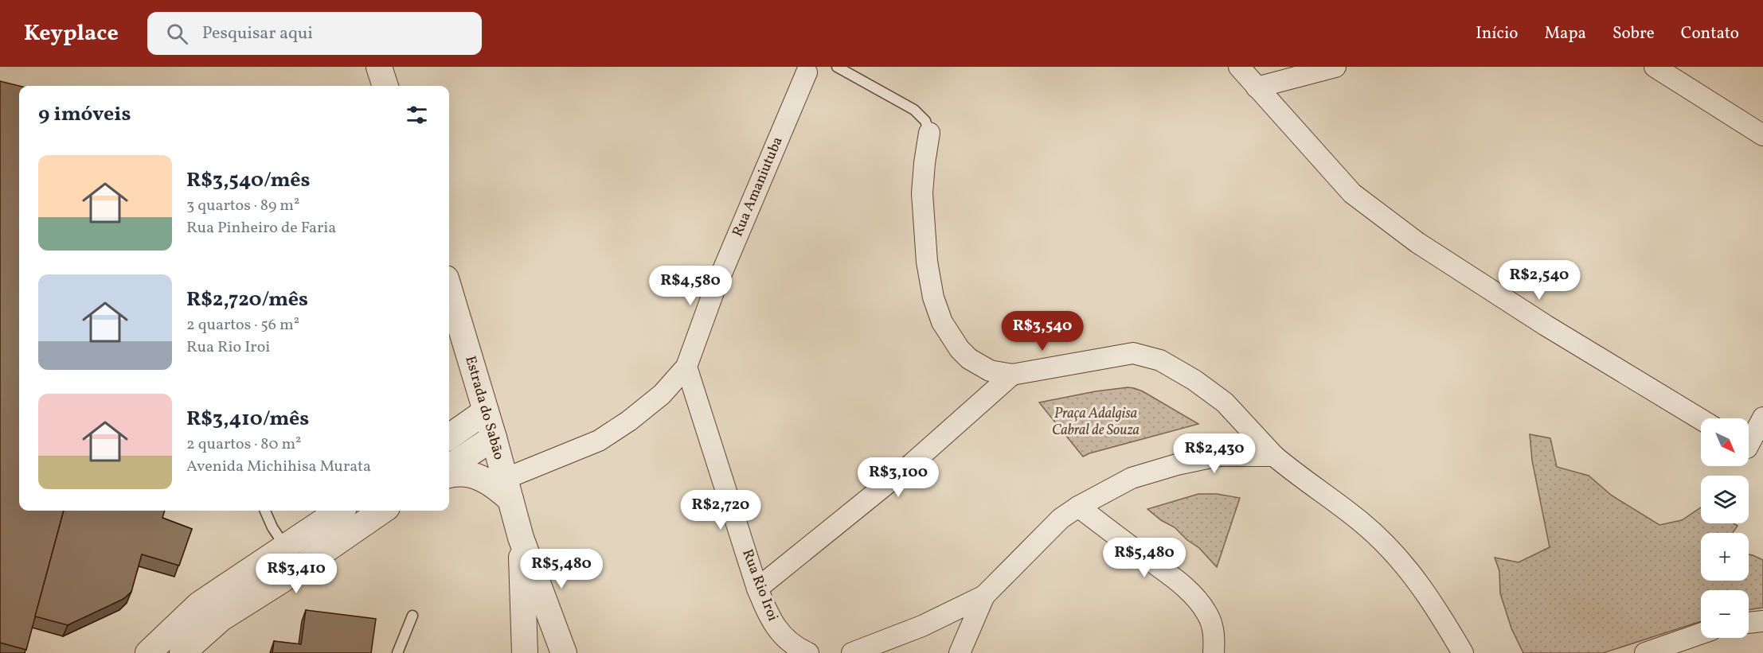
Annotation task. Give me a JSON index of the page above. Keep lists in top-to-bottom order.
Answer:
{
  "streets": {
    "street": ["Rua Amaniutuba", "Estrada do Sabão", "Rua Rio Iroi"]
  },
  "crossings": [
    ["Rua Amaniutuba", "Estrada do Sabão"],
    ["Rua Amaniutuba", "Rua Rio Iroi"]
  ],
  "parks": ["Praça Adalgisa Cabral de Souza"],
  "north": "bottom right",
  "page": {
    "header": "Keyplace",
    "search": "Pesquisar aqui",
    "nav": [
      "Início",
      "Mapa",
      "Sobre",
      "Contato"
    ],
    "heading": "9 imóveis",
    "list": [
      {
        "name": "R$3,540/mês",
        "note": "3 quartos · 89 m² · Rua Pinheiro de Faria"
      },
      {
        "name": "R$2,720/mês",
        "note": "2 quartos · 56 m² · Rua Rio Iroi"
      },
      {
        "name": "R$3,410/mês",
        "note": "2 quartos · 80 m² · Avenida Michihisa Murata"
      }
    ],
    "price": [
      "R$2,540",
      "R$4,580",
      "R$3,540",
      "R$2,430",
      "R$3,100",
      "R$2,720",
      "R$5,480",
      "R$5,480",
      "R$3,410"
    ],
    "map_buttons": ["+", "−"]
  }
}
